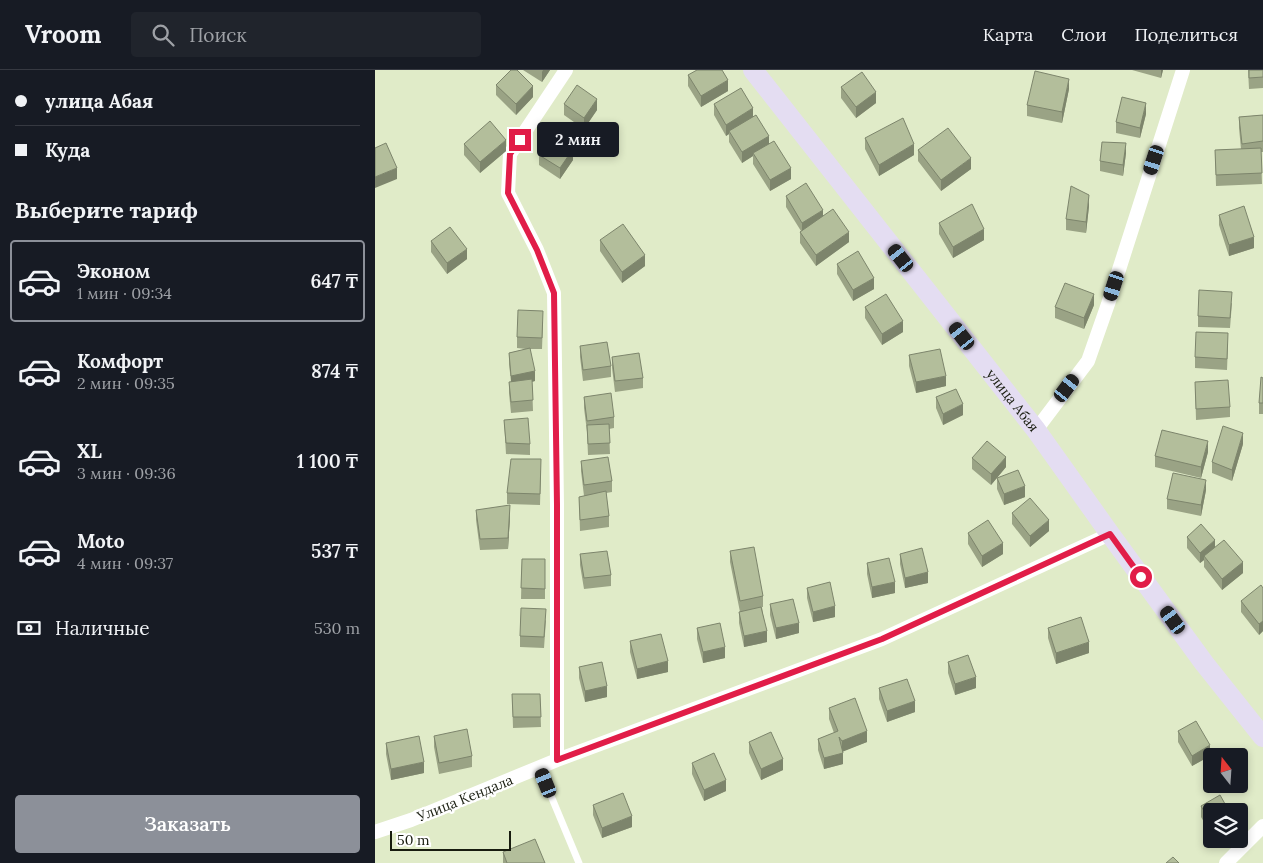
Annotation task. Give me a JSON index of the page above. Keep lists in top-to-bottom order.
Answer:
{
  "streets": {
    "street": ["улица Абая", "Улица Кендала"]
  },
  "crossings": [
    ["улица Абая", "Улица Кендала"]
  ],
  "scale_bar": "50 m",
  "north": "top",
  "page": {
    "header": "Vroom",
    "search": "Поиск",
    "nav": ["Карта", "Слои", "Поделиться"],
    "banner": ["улица Абая", "Куда"],
    "bubble": "2 мин",
    "heading": "Выберите тариф",
    "list": [
      {
        "name": "Эконом",
        "note": "1 мин · 09:34",
        "value": "647 ₸"
      },
      {
        "name": "Комфорт",
        "note": "2 мин · 09:35",
        "value": "874 ₸"
      },
      {
        "name": "XL",
        "note": "3 мин · 09:36",
        "value": "1 100 ₸"
      },
      {
        "name": "Moto",
        "note": "4 мин · 09:37",
        "value": "537 ₸"
      }
    ],
    "pay": ["Наличные", "530 m"],
    "buttons": "Заказать",
    "scale": "50 m"
  }
}
